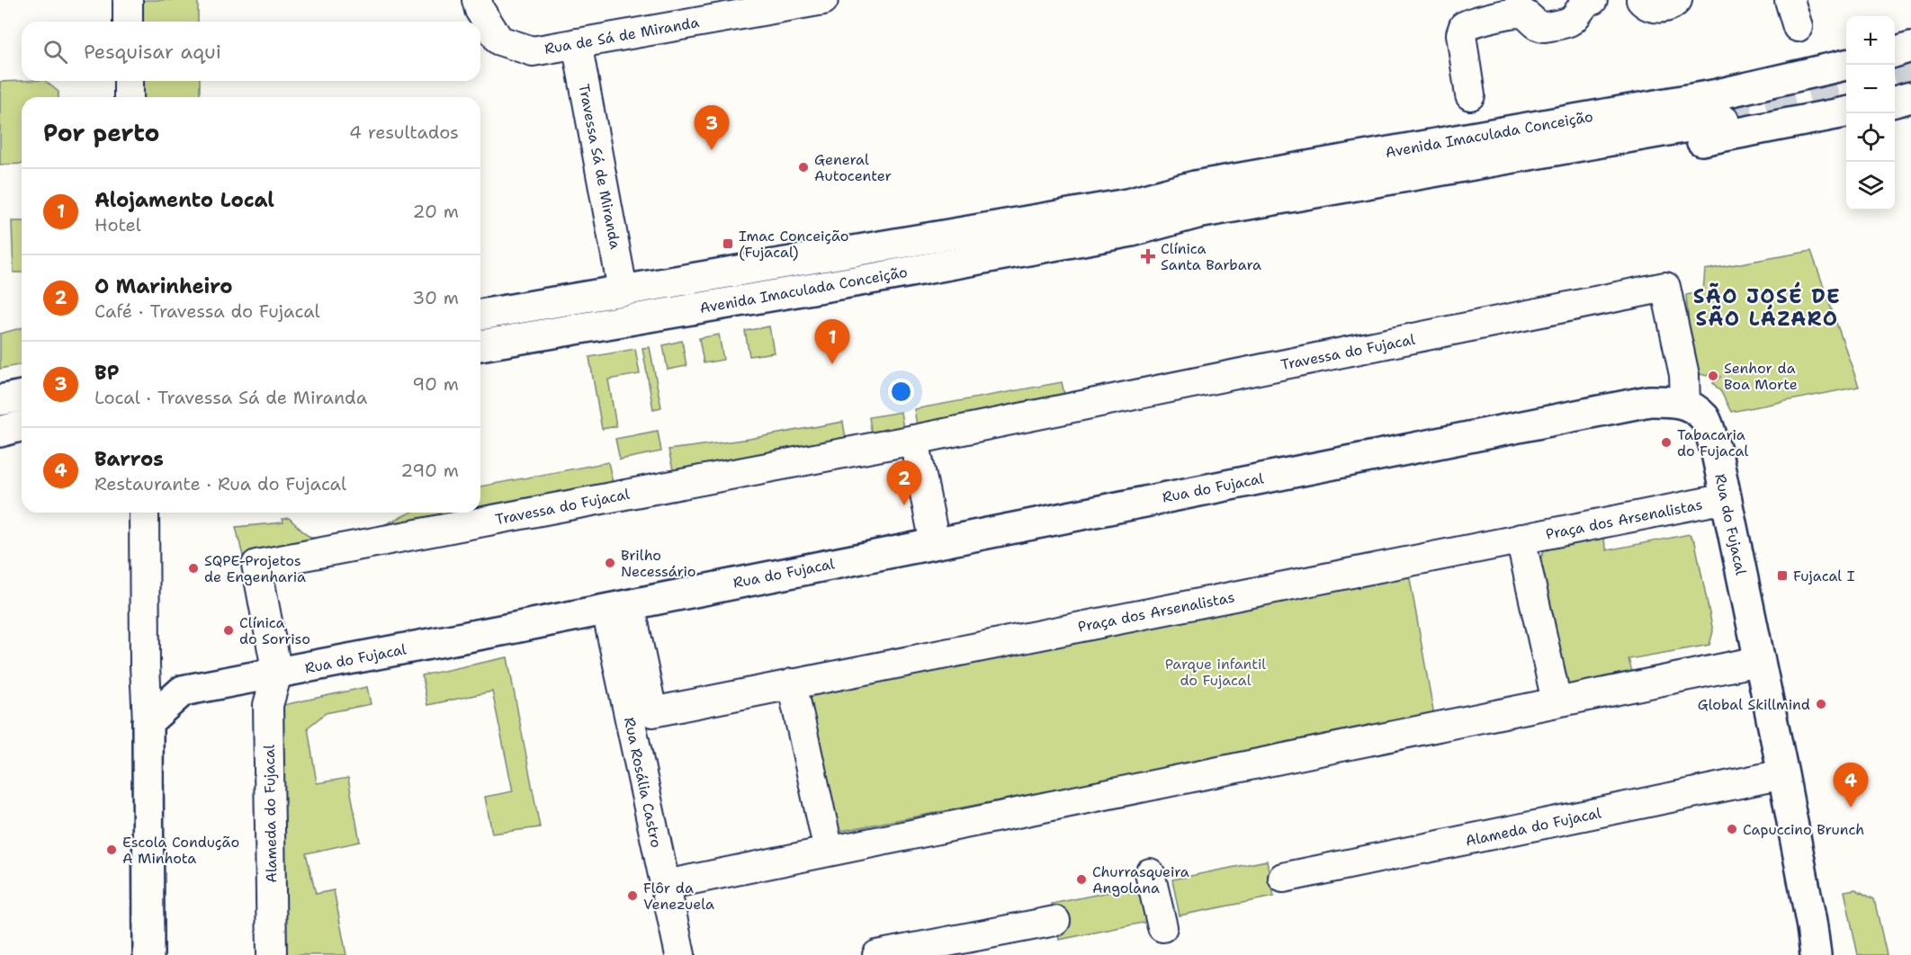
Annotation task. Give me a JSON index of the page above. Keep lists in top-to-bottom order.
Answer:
{
  "streets": {
    "main road": ["Avenida Imaculada Conceição", "Rua do Fujacal"],
    "street": [
      "Rua de Sá de Miranda",
      "Travessa Sá de Miranda",
      "Travessa do Fujacal",
      "Praça dos Arsenalistas",
      "Rua Rosália Castro",
      "Alameda do Fujacal"
    ]
  },
  "crossings": [
    ["Rua de Sá de Miranda", "Travessa Sá de Miranda"],
    ["Avenida Imaculada Conceição", "Travessa Sá de Miranda"],
    ["Travessa do Fujacal", "Rua do Fujacal"],
    ["Travessa do Fujacal", "Alameda do Fujacal"],
    ["Rua do Fujacal", "Praça dos Arsenalistas"],
    ["Rua do Fujacal", "Rua Rosália Castro"],
    ["Rua do Fujacal", "Alameda do Fujacal"],
    ["Praça dos Arsenalistas", "Rua Rosália Castro"]
  ],
  "districts": ["SÃO JOSÉ DE SÃO LÁZARO"],
  "parks": ["Parque infantil do Fujacal"],
  "places": {
    "other": [
      "General Autocenter",
      "Senhor da Boa Morte",
      "Tabacaria do Fujacal",
      "Brilho Necessário",
      "SQPE-Projetos de Engenharia",
      "Clínica do Sorriso",
      "Global Skillmind",
      "Capuccino Brunch",
      "Escola Condução A Minhota",
      "Churrasqueira Angolana",
      "Flôr da Venezuela"
    ],
    "transit": ["Imac Conceição (Fujacal)", "Fujacal I"],
    "health": ["Clínica Santa Barbara"]
  },
  "page": {
    "map_buttons": ["+", "−"],
    "search": "Pesquisar aqui",
    "heading": ["Por perto", "4 resultados"],
    "pins": [
      "3",
      "1",
      "2",
      "4"
    ],
    "list": [
      {
        "mark": "1",
        "name": "Alojamento Local",
        "note": "Hotel",
        "value": "20 m"
      },
      {
        "mark": "2",
        "name": "O Marinheiro",
        "note": "Café · Travessa do Fujacal",
        "value": "30 m"
      },
      {
        "mark": "3",
        "name": "BP",
        "note": "Local · Travessa Sá de Miranda",
        "value": "90 m"
      },
      {
        "mark": "4",
        "name": "Barros",
        "note": "Restaurante · Rua do Fujacal",
        "value": "290 m"
      }
    ]
  }
}
